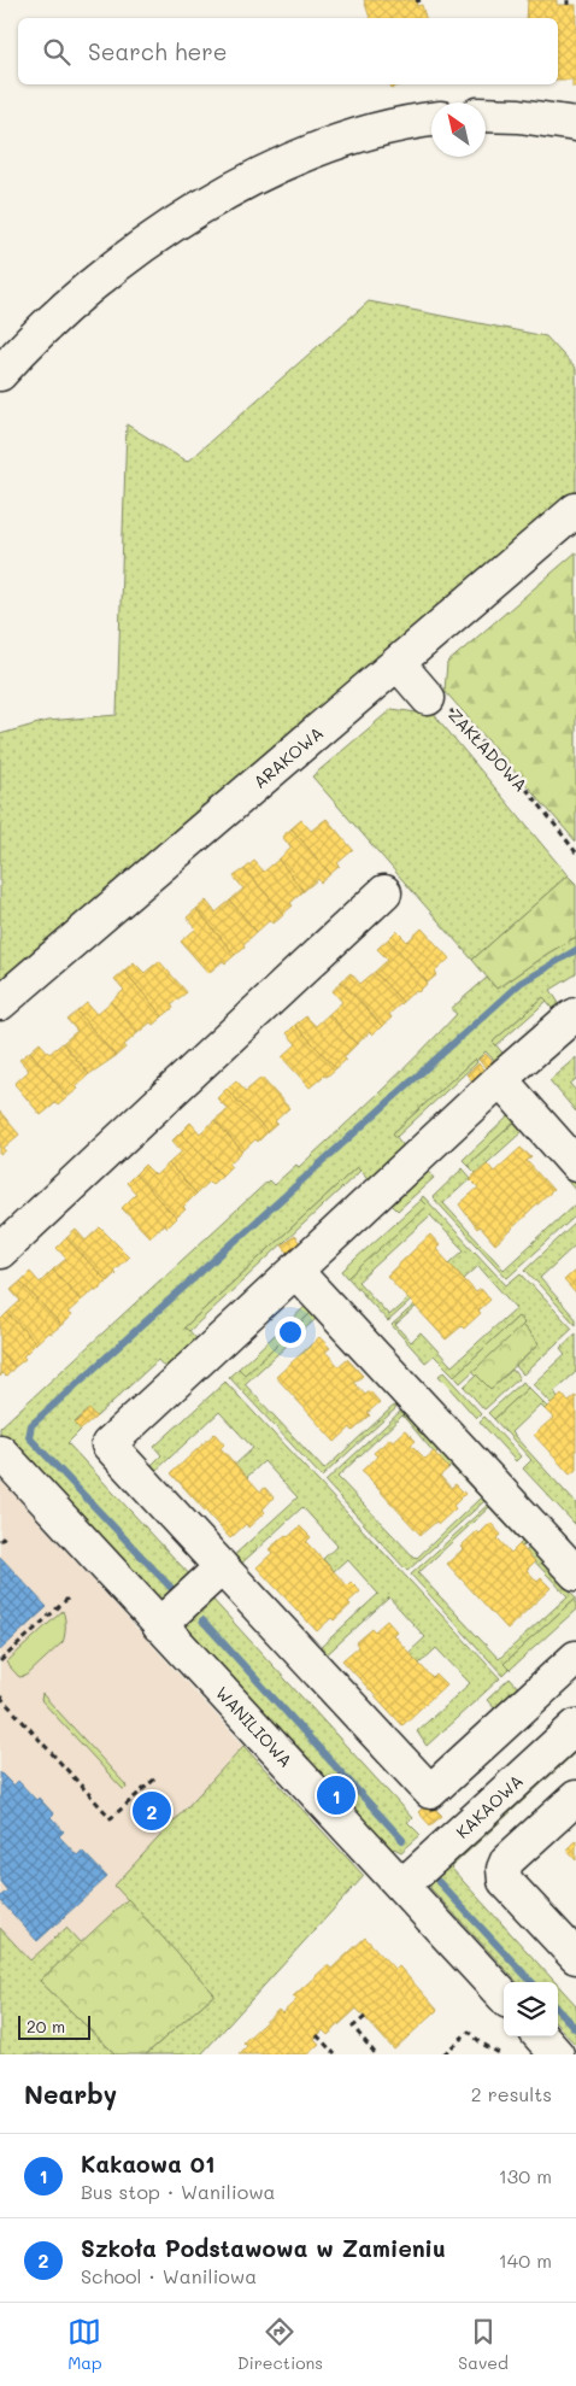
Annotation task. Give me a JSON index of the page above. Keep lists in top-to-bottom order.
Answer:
{
  "streets": {
    "street": ["ARAKOWA", "WANILIOWA", "KAKAOWA"],
    "path": ["ZAKŁADOWA"]
  },
  "crossings": [
    ["WANILIOWA", "KAKAOWA"]
  ],
  "scale_bar": "20 m",
  "north": "top left",
  "page": {
    "search": "Search here",
    "pins": ["1", "2"],
    "scale": "20 m",
    "heading": ["Nearby", "2 results"],
    "list": [
      {
        "mark": "1",
        "name": "Kakaowa 01",
        "note": "Bus stop · Waniliowa",
        "value": "130 m"
      },
      {
        "mark": "2",
        "name": "Szkoła Podstawowa w Zamieniu",
        "note": "School · Waniliowa",
        "value": "140 m"
      }
    ],
    "nav": ["Map", "Directions", "Saved"]
  }
}
